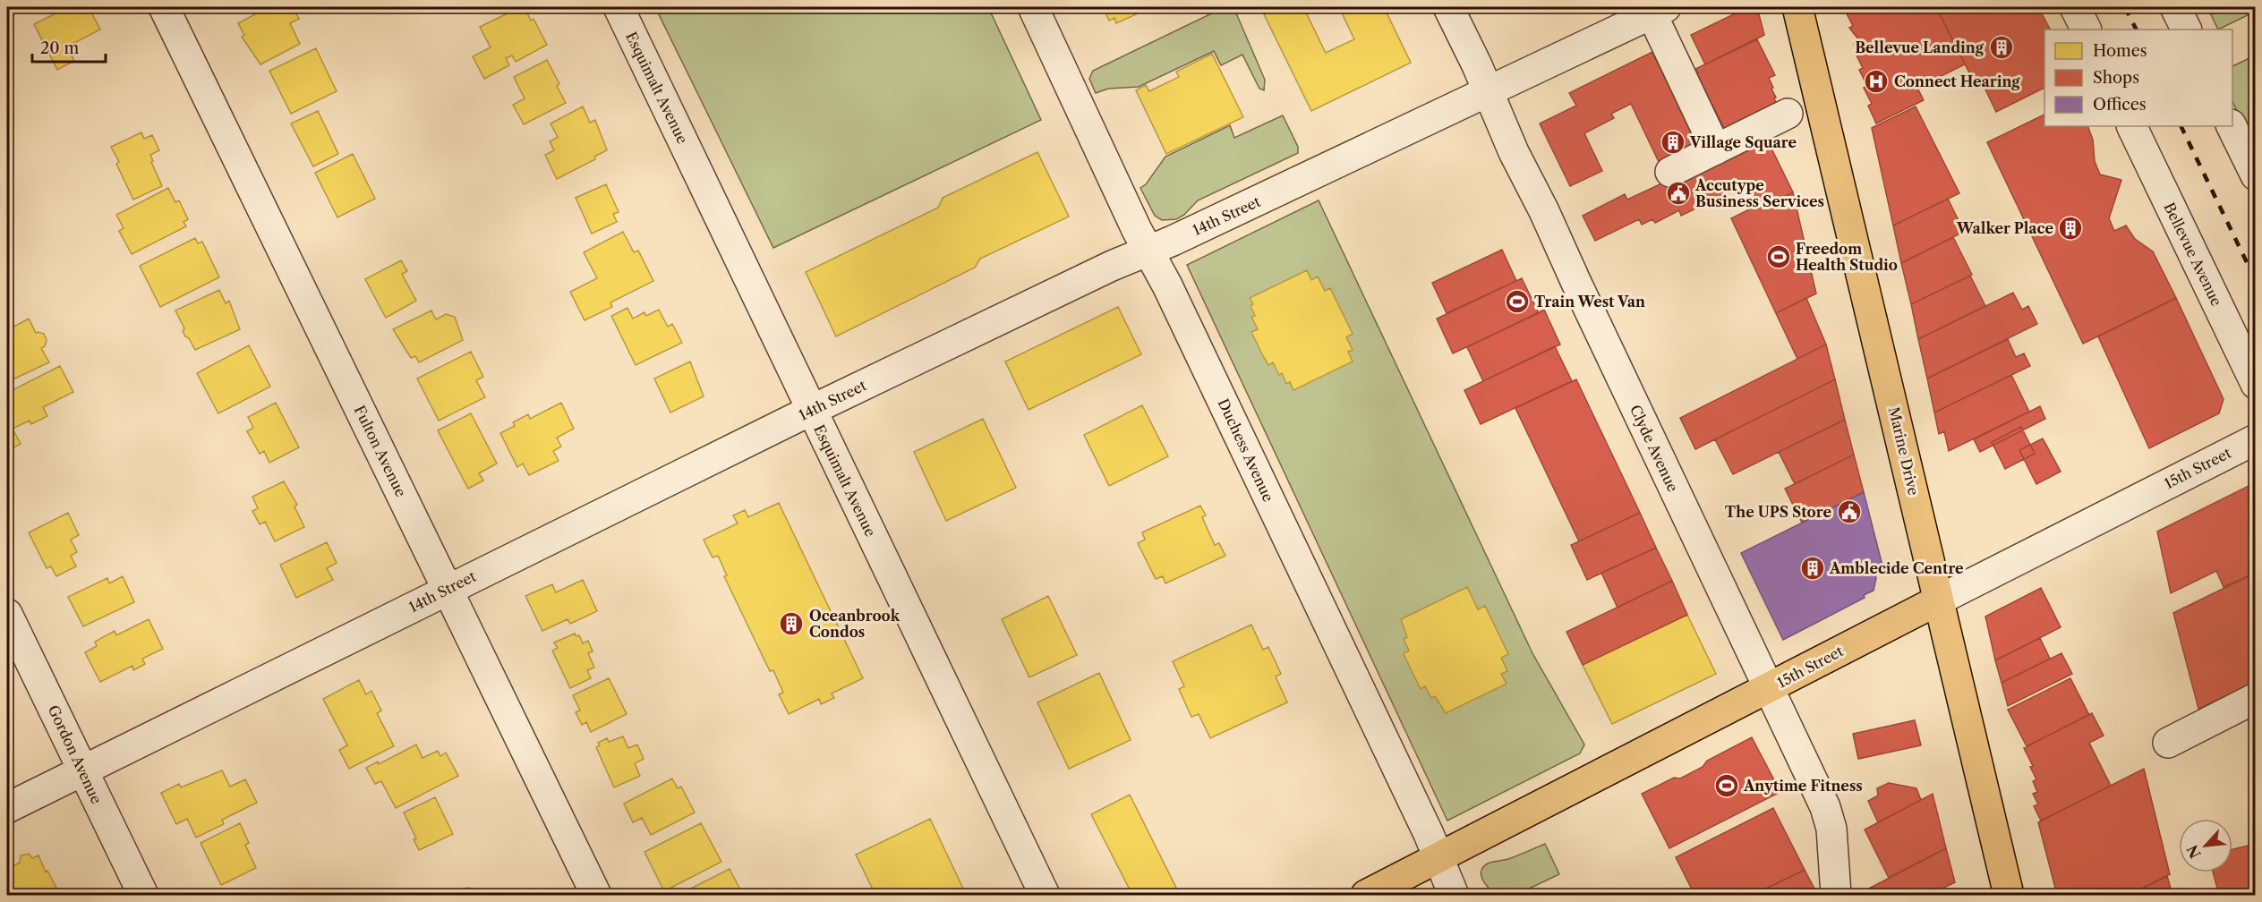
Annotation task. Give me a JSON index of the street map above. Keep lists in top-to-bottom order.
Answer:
{
  "streets": {
    "main road": ["Marine Drive", "15th Street"],
    "street": [
      "Esquimalt Avenue",
      "14th Street",
      "Bellevue Avenue",
      "Clyde Avenue",
      "Duchess Avenue",
      "Fulton Avenue",
      "Gordon Avenue"
    ]
  },
  "crossings": [
    ["Esquimalt Avenue", "14th Street"],
    ["14th Street", "Clyde Avenue"],
    ["14th Street", "Duchess Avenue"],
    ["14th Street", "Fulton Avenue"],
    ["14th Street", "Gordon Avenue"],
    ["Clyde Avenue", "15th Street"],
    ["Duchess Avenue", "15th Street"],
    ["Marine Drive", "15th Street"]
  ],
  "places": {
    "building": [
      "Bellevue Landing",
      "Village Square",
      "Walker Place",
      "Amblecide Centre",
      "Oceanbrook Condos"
    ],
    "hospital": ["Connect Hearing"],
    "public building": ["Accutype Business Services", "The UPS Store"],
    "sports": ["Freedom Health Studio", "Train West Van", "Anytime Fitness"]
  },
  "legend": ["Homes", "Shops", "Offices"],
  "scale_bar": "20 m",
  "north": "bottom left"
}
